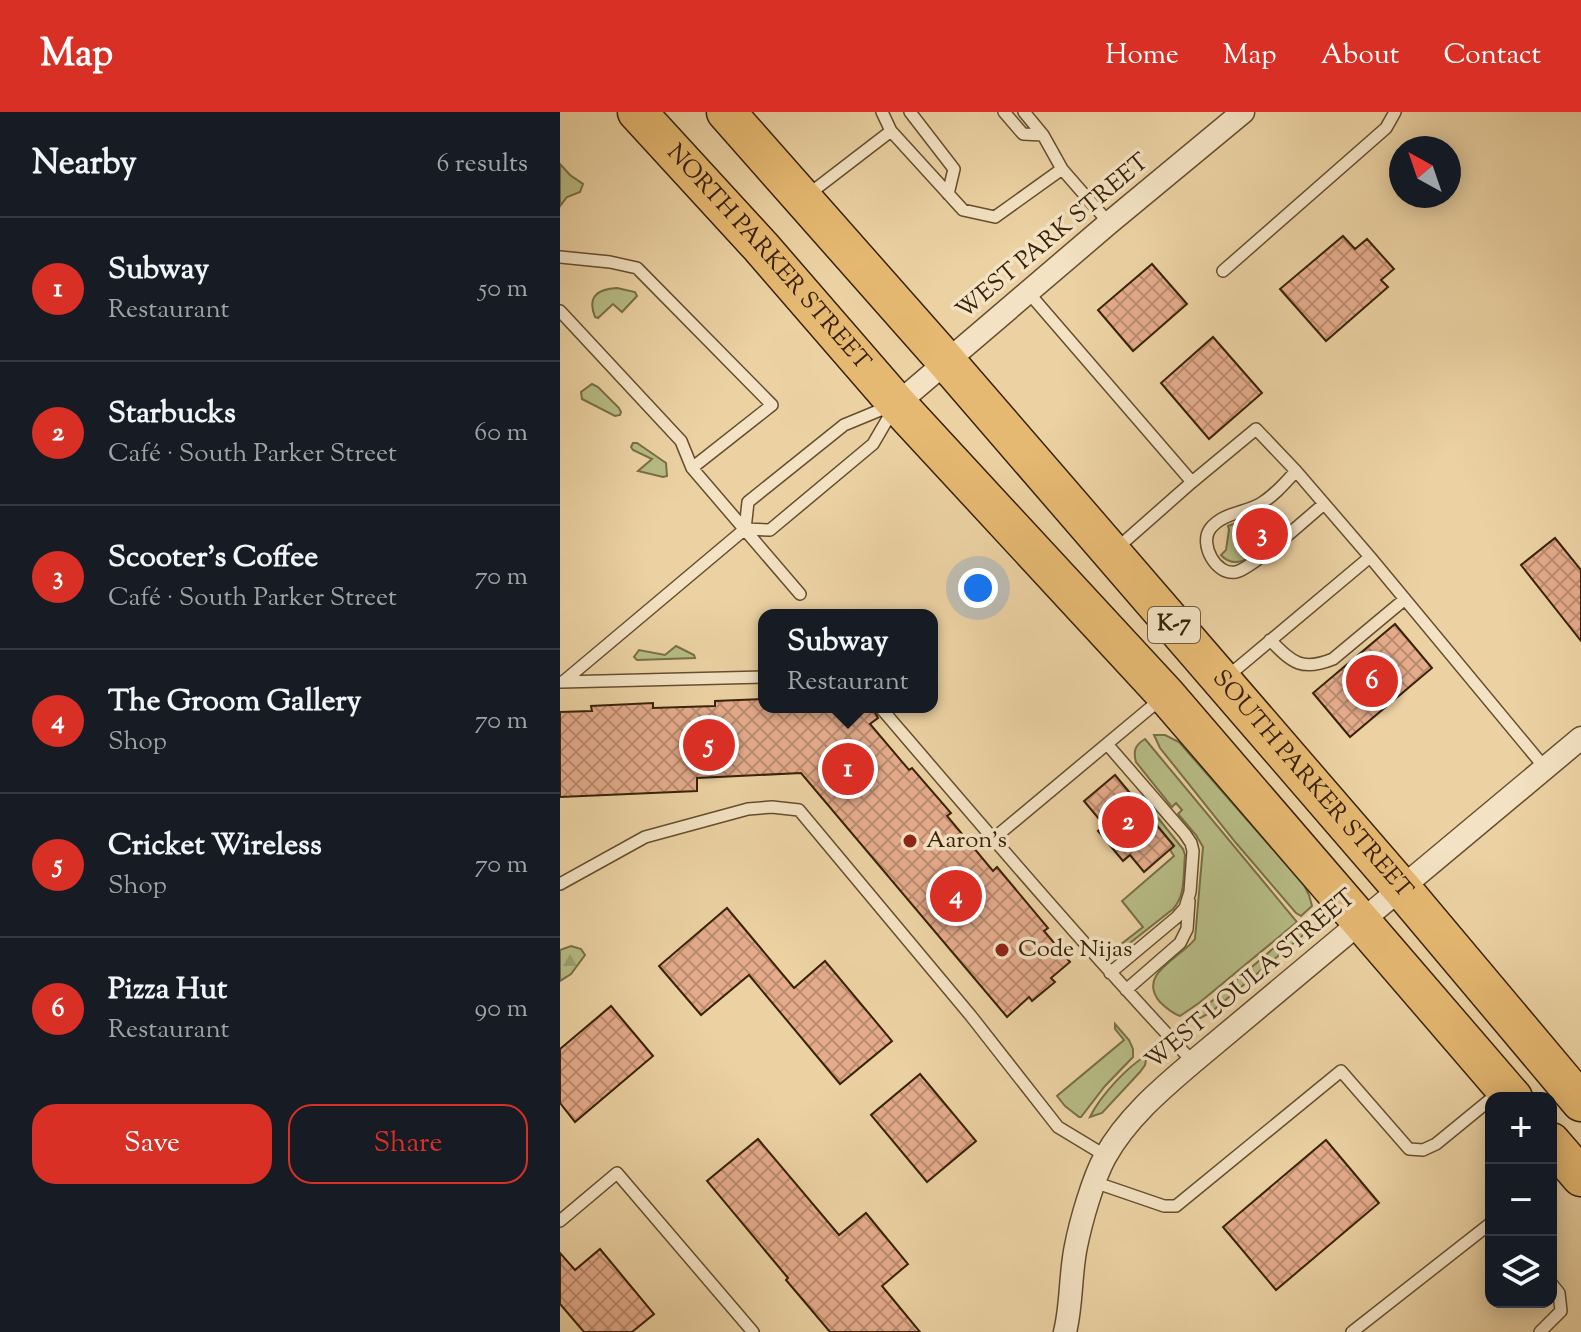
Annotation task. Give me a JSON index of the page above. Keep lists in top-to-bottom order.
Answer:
{
  "streets": {
    "highway": ["NORTH PARKER STREET", "K-7", "SOUTH PARKER STREET"],
    "street": ["WEST PARK STREET", "WEST LOULA STREET"]
  },
  "crossings": [
    ["WEST PARK STREET", "NORTH PARKER STREET"],
    ["WEST PARK STREET", "K-7"],
    ["WEST PARK STREET", "SOUTH PARKER STREET"],
    ["NORTH PARKER STREET", "K-7"],
    ["K-7", "SOUTH PARKER STREET"],
    ["K-7", "WEST LOULA STREET"],
    ["SOUTH PARKER STREET", "WEST LOULA STREET"]
  ],
  "places": ["Aaron's", "Code Nijas"],
  "north": "top left",
  "page": {
    "header": "Map",
    "nav": [
      "Home",
      "Map",
      "About",
      "Contact"
    ],
    "heading": ["Nearby", "6 results"],
    "list": [
      {
        "mark": "1",
        "name": "Subway",
        "note": "Restaurant",
        "value": "50 m"
      },
      {
        "mark": "2",
        "name": "Starbucks",
        "note": "Café · South Parker Street",
        "value": "60 m"
      },
      {
        "mark": "3",
        "name": "Scooter's Coffee",
        "note": "Café · South Parker Street",
        "value": "70 m"
      },
      {
        "mark": "4",
        "name": "The Groom Gallery",
        "note": "Shop",
        "value": "70 m"
      },
      {
        "mark": "5",
        "name": "Cricket Wireless",
        "note": "Shop",
        "value": "70 m"
      },
      {
        "mark": "6",
        "name": "Pizza Hut",
        "note": "Restaurant",
        "value": "90 m"
      }
    ],
    "pins": [
      "3",
      "6",
      "5",
      "1",
      "2",
      "4"
    ],
    "popup": ["Subway", "Restaurant"],
    "buttons": ["Save", "Share"],
    "map_buttons": ["+", "−"]
  }
}
